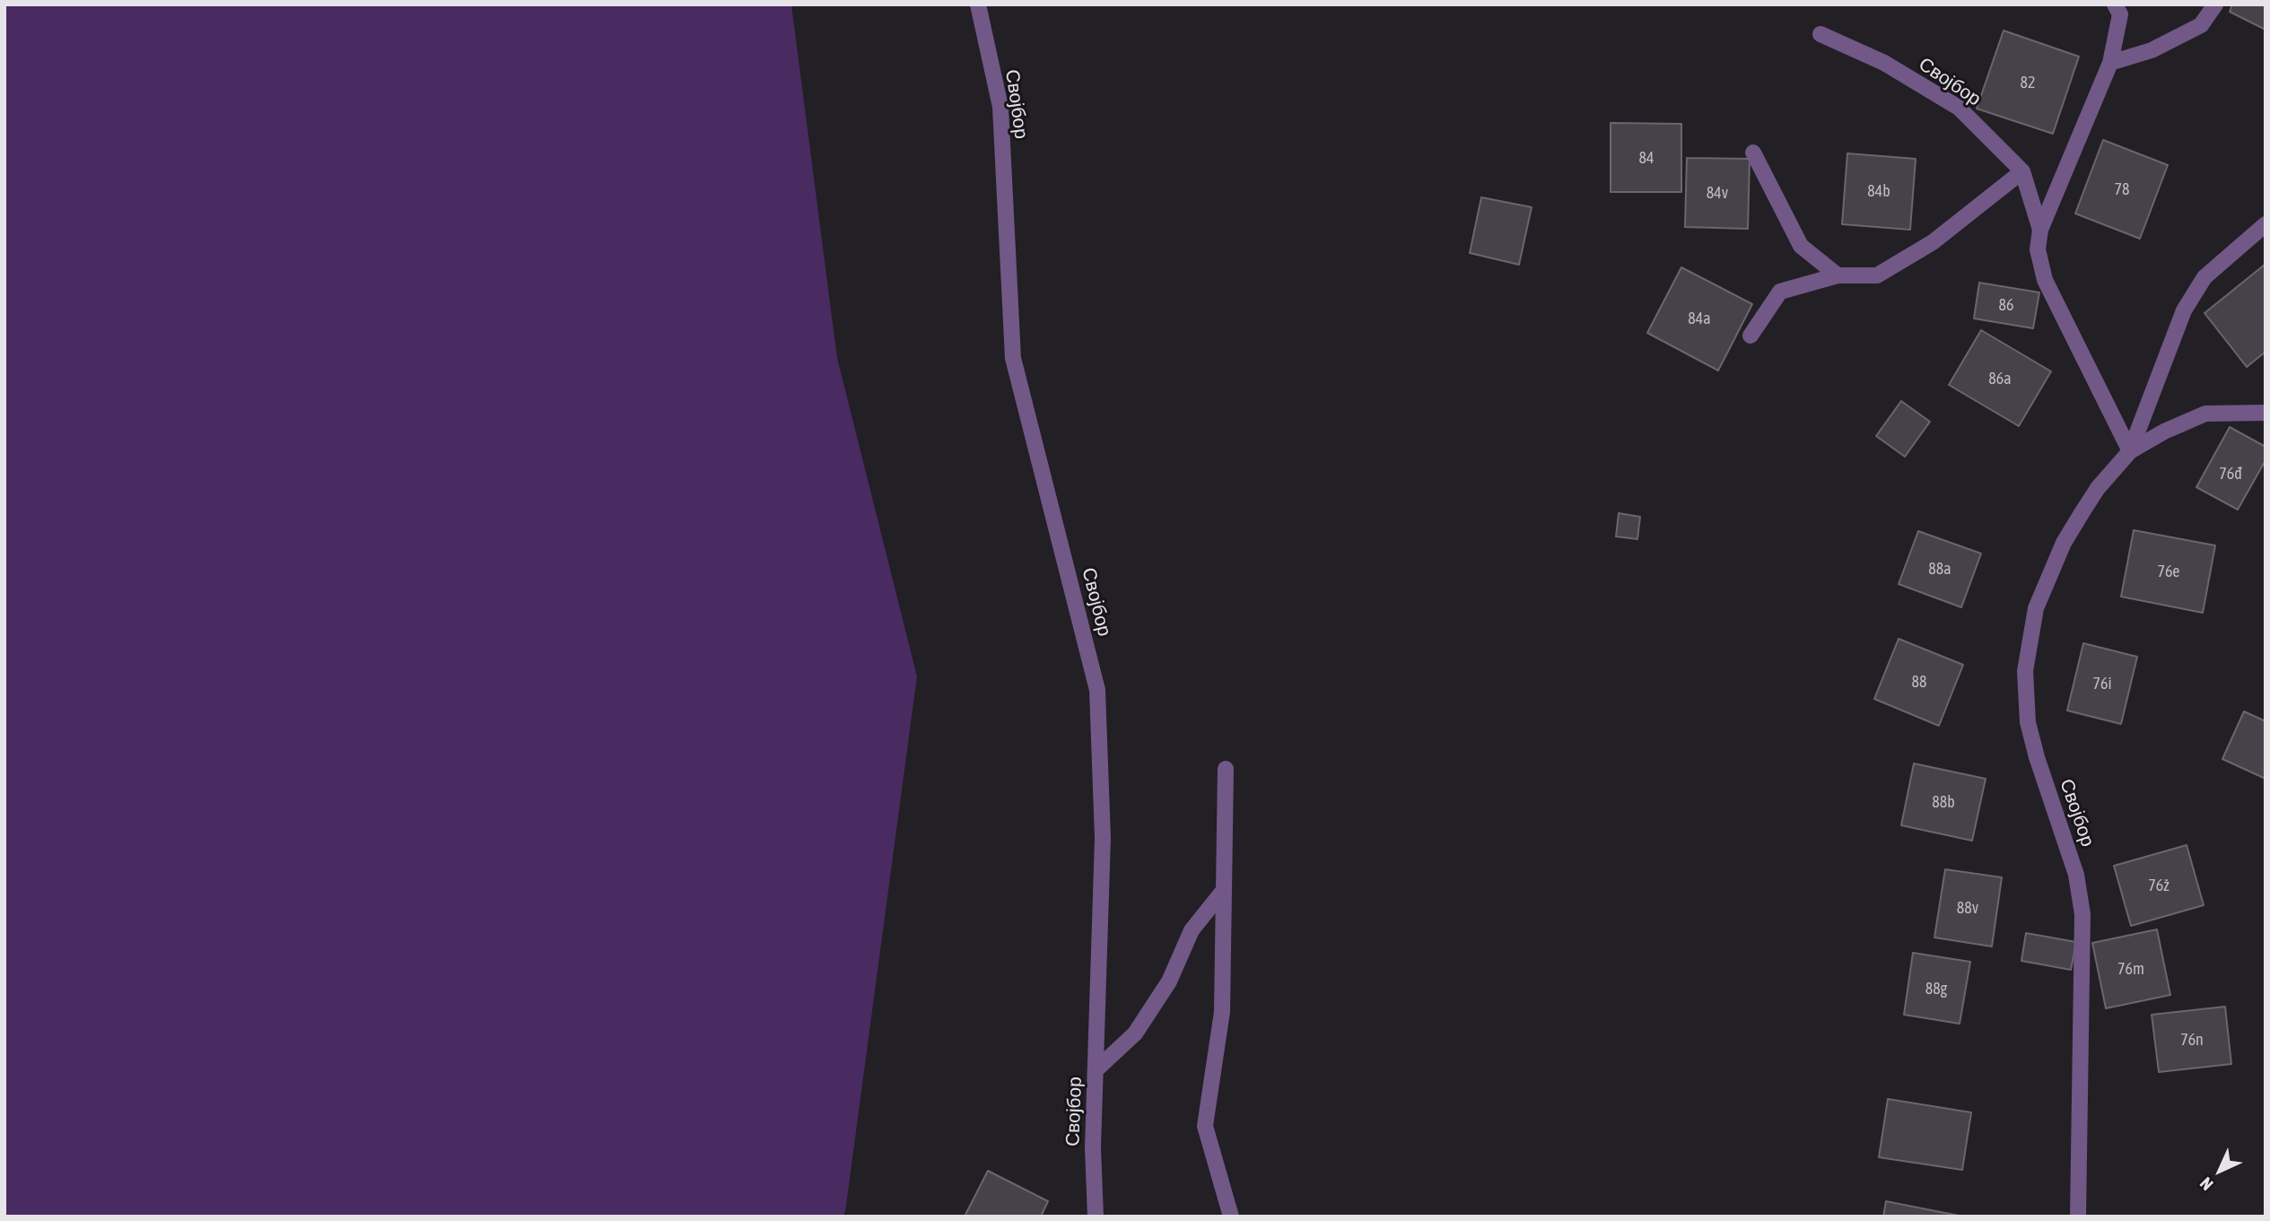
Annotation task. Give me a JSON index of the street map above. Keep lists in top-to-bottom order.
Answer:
{
  "streets": {
    "street": ["Својбор"]
  },
  "house_numbers": [
    "82",
    "84",
    "78",
    "84b",
    "84v",
    "86",
    "84a",
    "86a",
    "76đ",
    "88a",
    "76e",
    "88",
    "76i",
    "88b",
    "76ž",
    "88v",
    "76m",
    "88g",
    "76n"
  ],
  "north": "bottom left"
}
